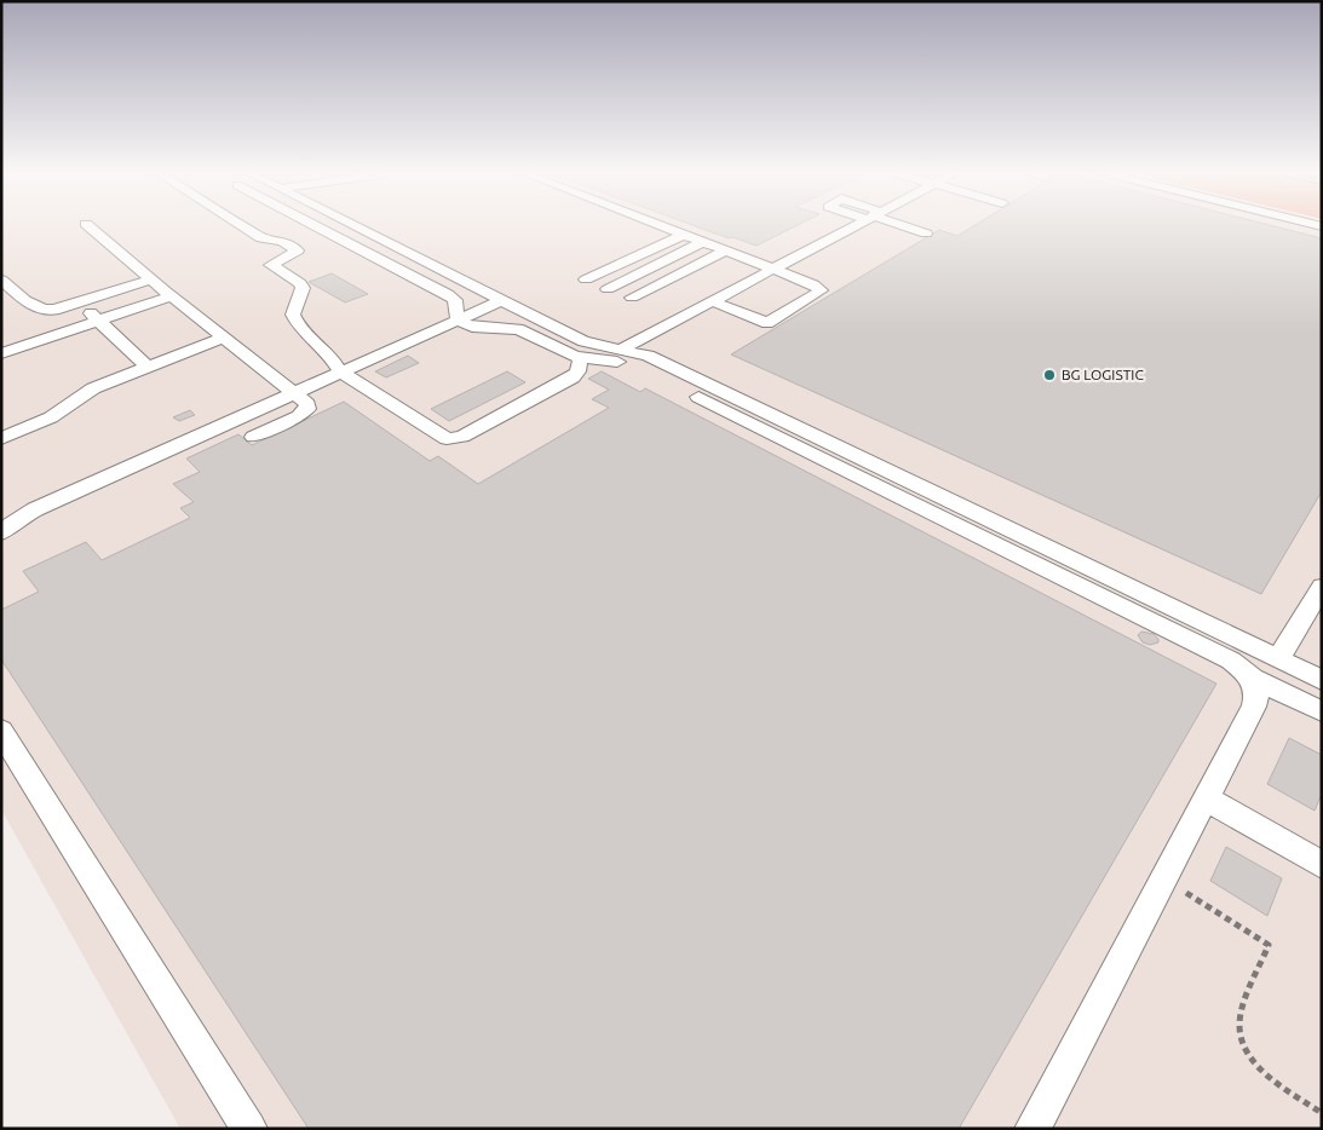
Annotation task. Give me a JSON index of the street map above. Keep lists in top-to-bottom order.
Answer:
{
  "places": ["BG LOGISTIC"]
}
